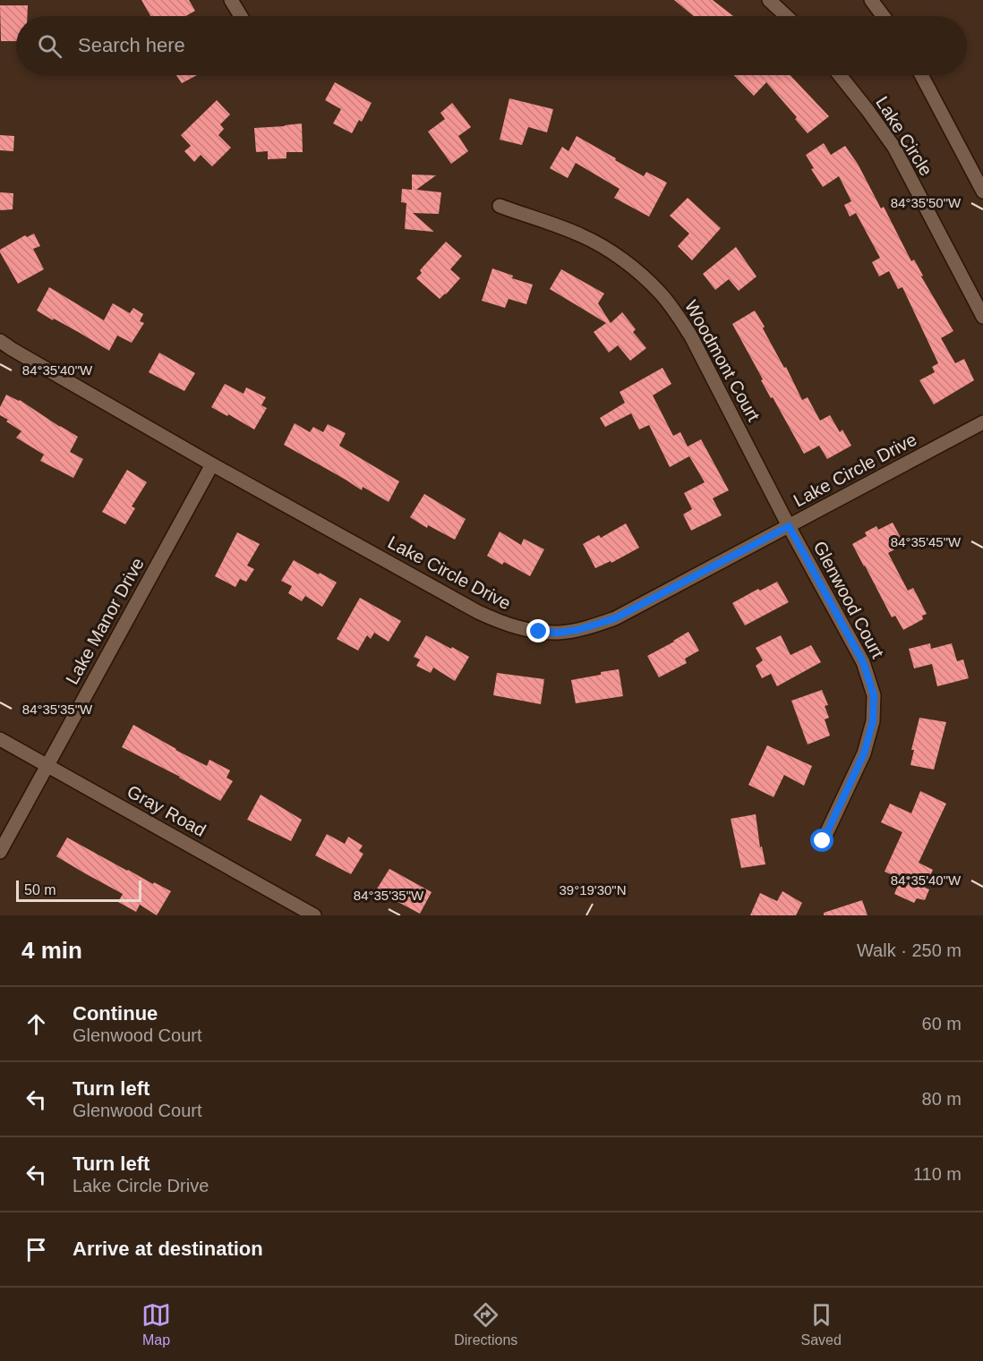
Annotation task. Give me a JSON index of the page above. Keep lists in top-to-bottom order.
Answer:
{
  "streets": {
    "street": [
      "Lake Circle",
      "Woodmont Court",
      "Lake Circle Drive",
      "Glenwood Court",
      "Lake Manor Drive",
      "Gray Road"
    ]
  },
  "crossings": [
    ["Woodmont Court", "Lake Circle Drive"],
    ["Woodmont Court", "Glenwood Court"],
    ["Lake Circle Drive", "Glenwood Court"],
    ["Lake Circle Drive", "Lake Manor Drive"],
    ["Lake Manor Drive", "Gray Road"]
  ],
  "scale_bar": "50 m",
  "page": {
    "search": "Search here",
    "scale": "50 m",
    "heading": ["4 min", "Walk · 250 m"],
    "list": [
      ["Continue", "Glenwood Court", "60 m"],
      ["Turn left", "Glenwood Court", "80 m"],
      ["Turn left", "Lake Circle Drive", "110 m"],
      "Arrive at destination"
    ],
    "nav": ["Map", "Directions", "Saved"]
  },
  "coordinates": [
    "84°35'50\"W",
    "84°35'40\"W",
    "84°35'45\"W",
    "84°35'35\"W",
    "39°19'30\"N"
  ]
}
